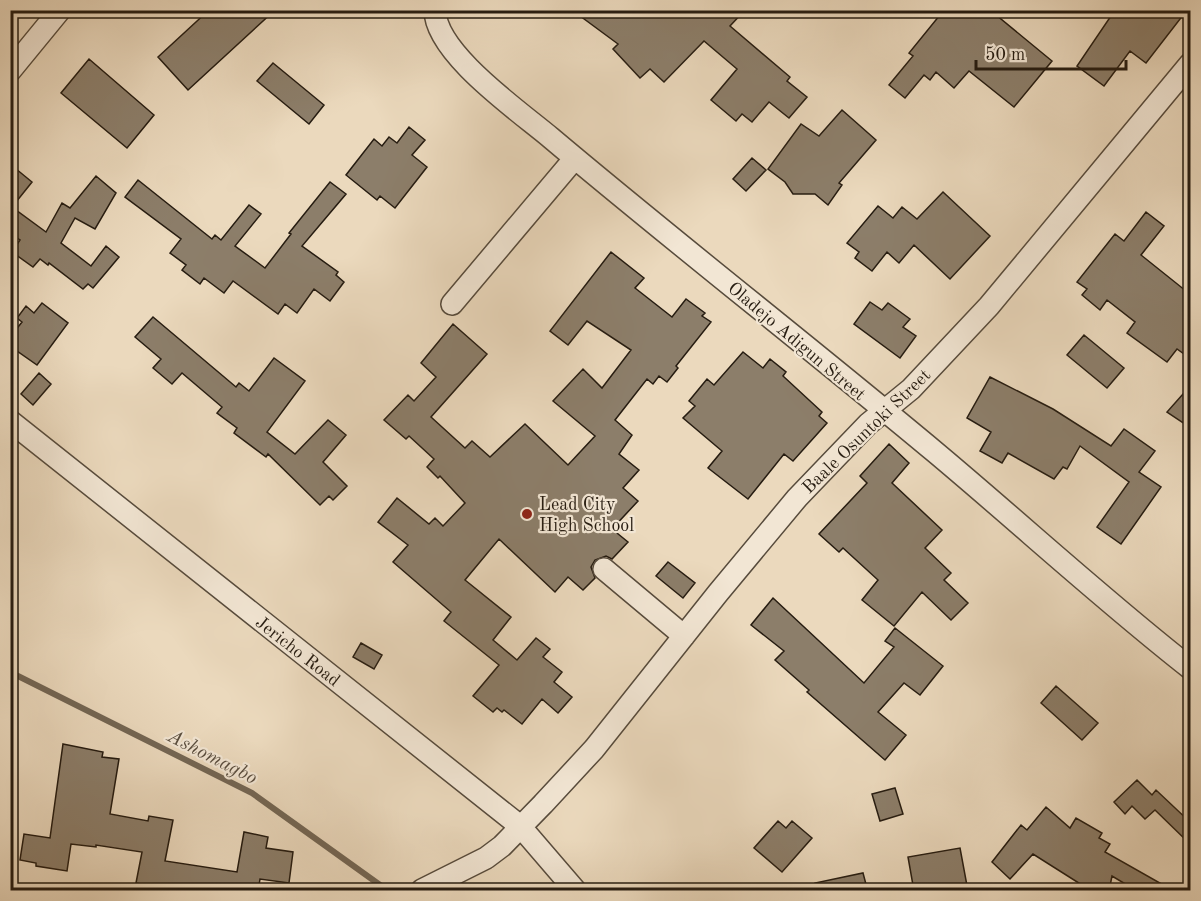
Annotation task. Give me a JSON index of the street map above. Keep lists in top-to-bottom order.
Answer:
{
  "streets": {
    "street": ["Oladejo Adigun Street", "Baale Osuntoki Street", "Jericho Road"]
  },
  "crossings": [
    ["Oladejo Adigun Street", "Baale Osuntoki Street"],
    ["Baale Osuntoki Street", "Jericho Road"]
  ],
  "water": ["Ashomagbo"],
  "places": ["Lead City High School"],
  "scale_bar": "50 m"
}
